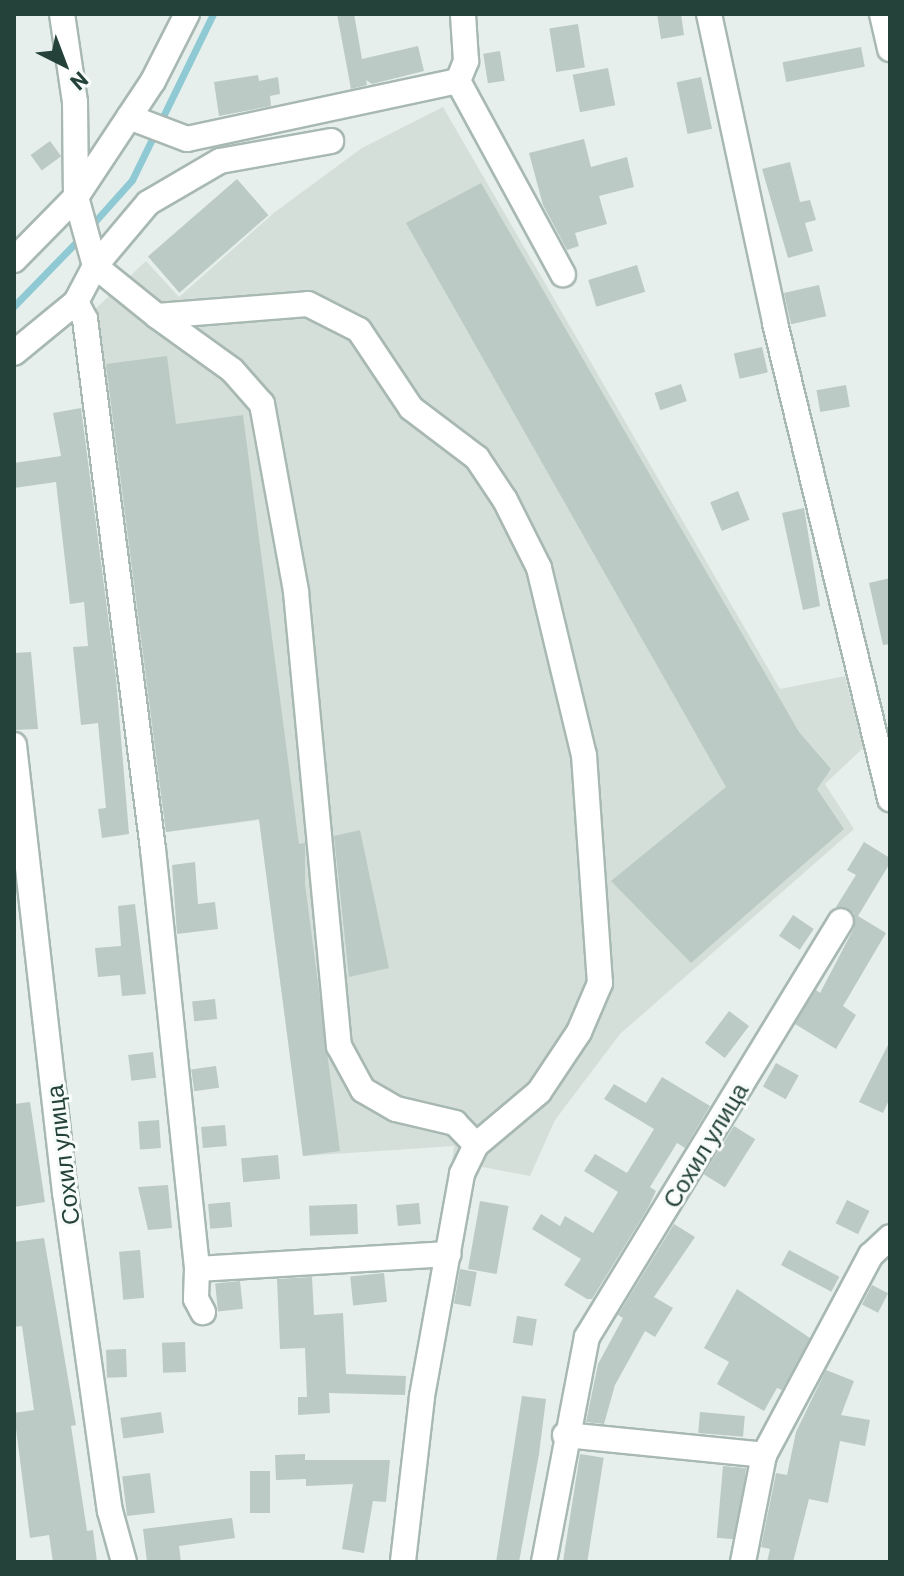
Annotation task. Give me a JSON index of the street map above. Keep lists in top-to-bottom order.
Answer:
{
  "streets": {
    "street": ["Сохил улица"]
  },
  "north": "bottom right"
}
